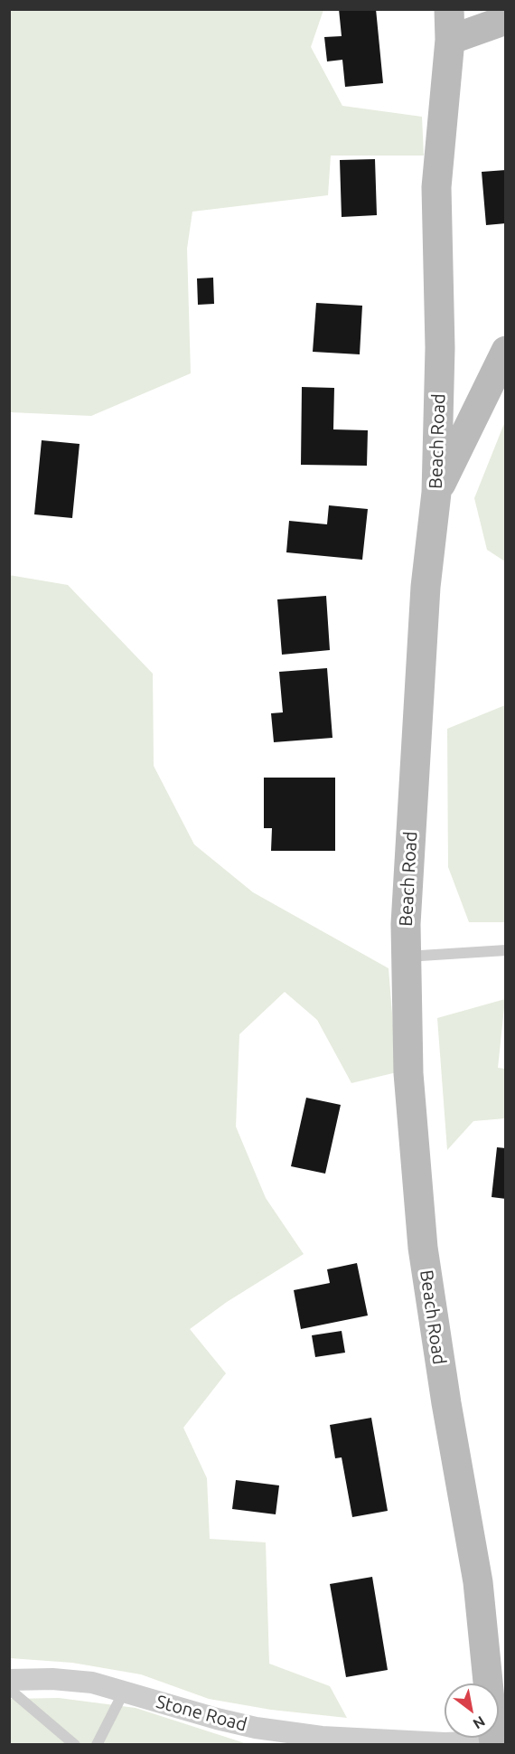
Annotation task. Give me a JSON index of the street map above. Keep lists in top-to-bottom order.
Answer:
{
  "streets": {
    "street": ["Beach Road", "Stone Road"]
  },
  "crossings": [
    ["Beach Road", "Stone Road"]
  ],
  "north": "bottom right"
}
